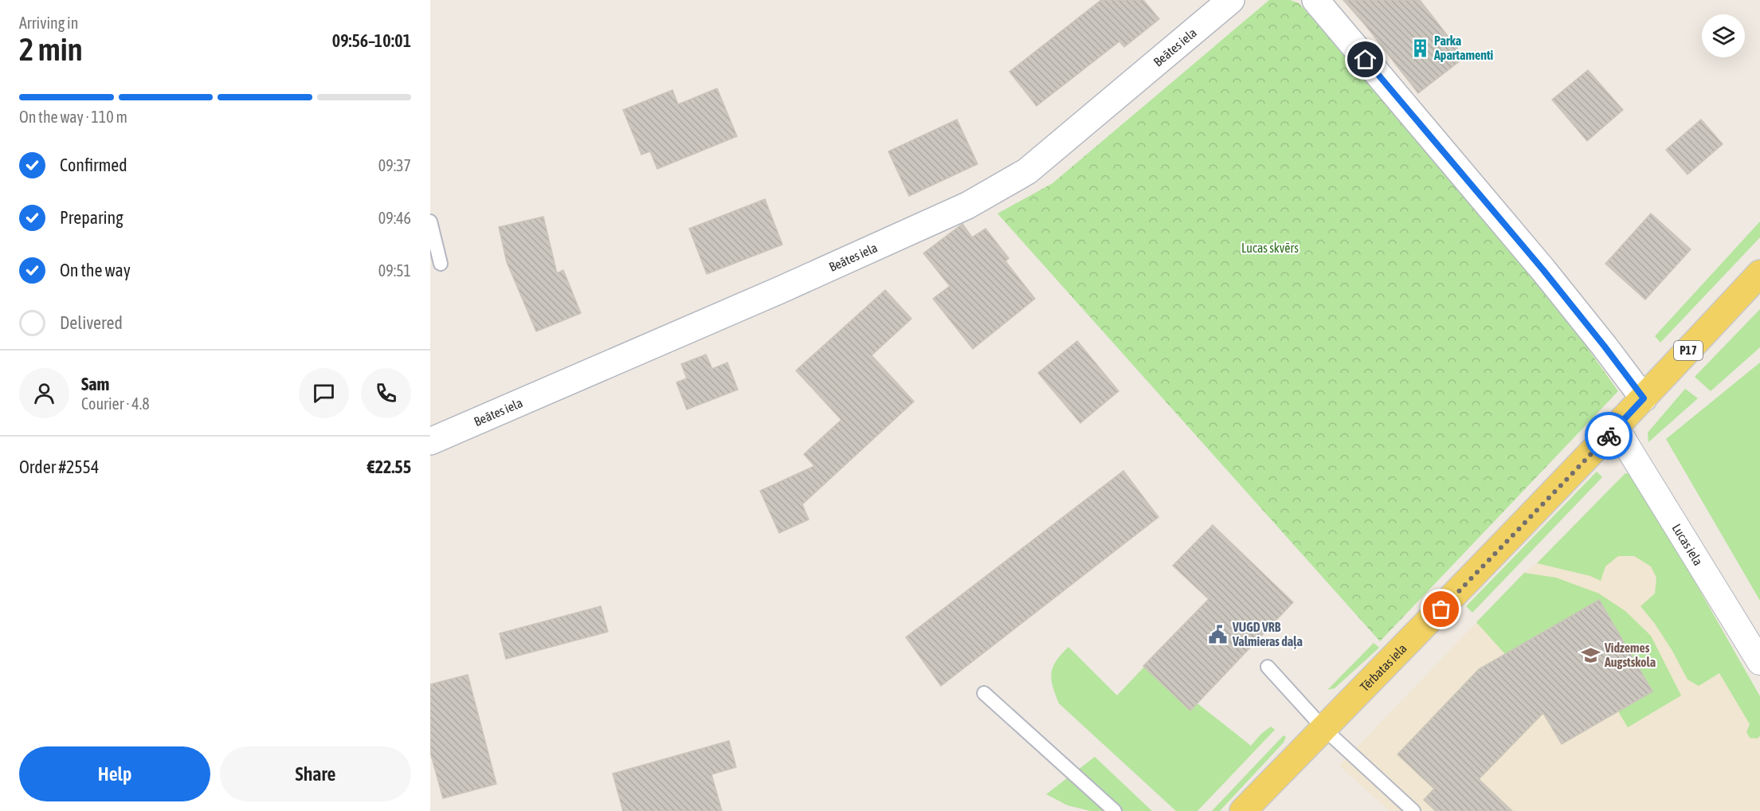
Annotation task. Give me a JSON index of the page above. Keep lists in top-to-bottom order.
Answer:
{
  "streets": {
    "main road": ["P17", "Tērbatas iela"],
    "street": ["Beātes iela", "Lucas iela"]
  },
  "crossings": [
    ["Lucas iela", "Tērbatas iela"]
  ],
  "parks": ["Lucas skvērs"],
  "places": {
    "building": ["Parka Apartamenti"],
    "public building": ["VUGD VRB Valmieras daļa"],
    "school or university": ["Vidzemes Augstskola"]
  },
  "page": {
    "heading": ["2 min", "Arriving in", "09:56–10:01"],
    "panel": [
      "Sam",
      "Courier · 4.8",
      "Order #2554",
      "€22.55"
    ],
    "bar": "On the way · 110 m",
    "list": [
      ["Confirmed", "09:37"],
      ["Preparing", "09:46"],
      ["On the way", "09:51"],
      "Delivered"
    ],
    "buttons": ["Help", "Share"]
  }
}
